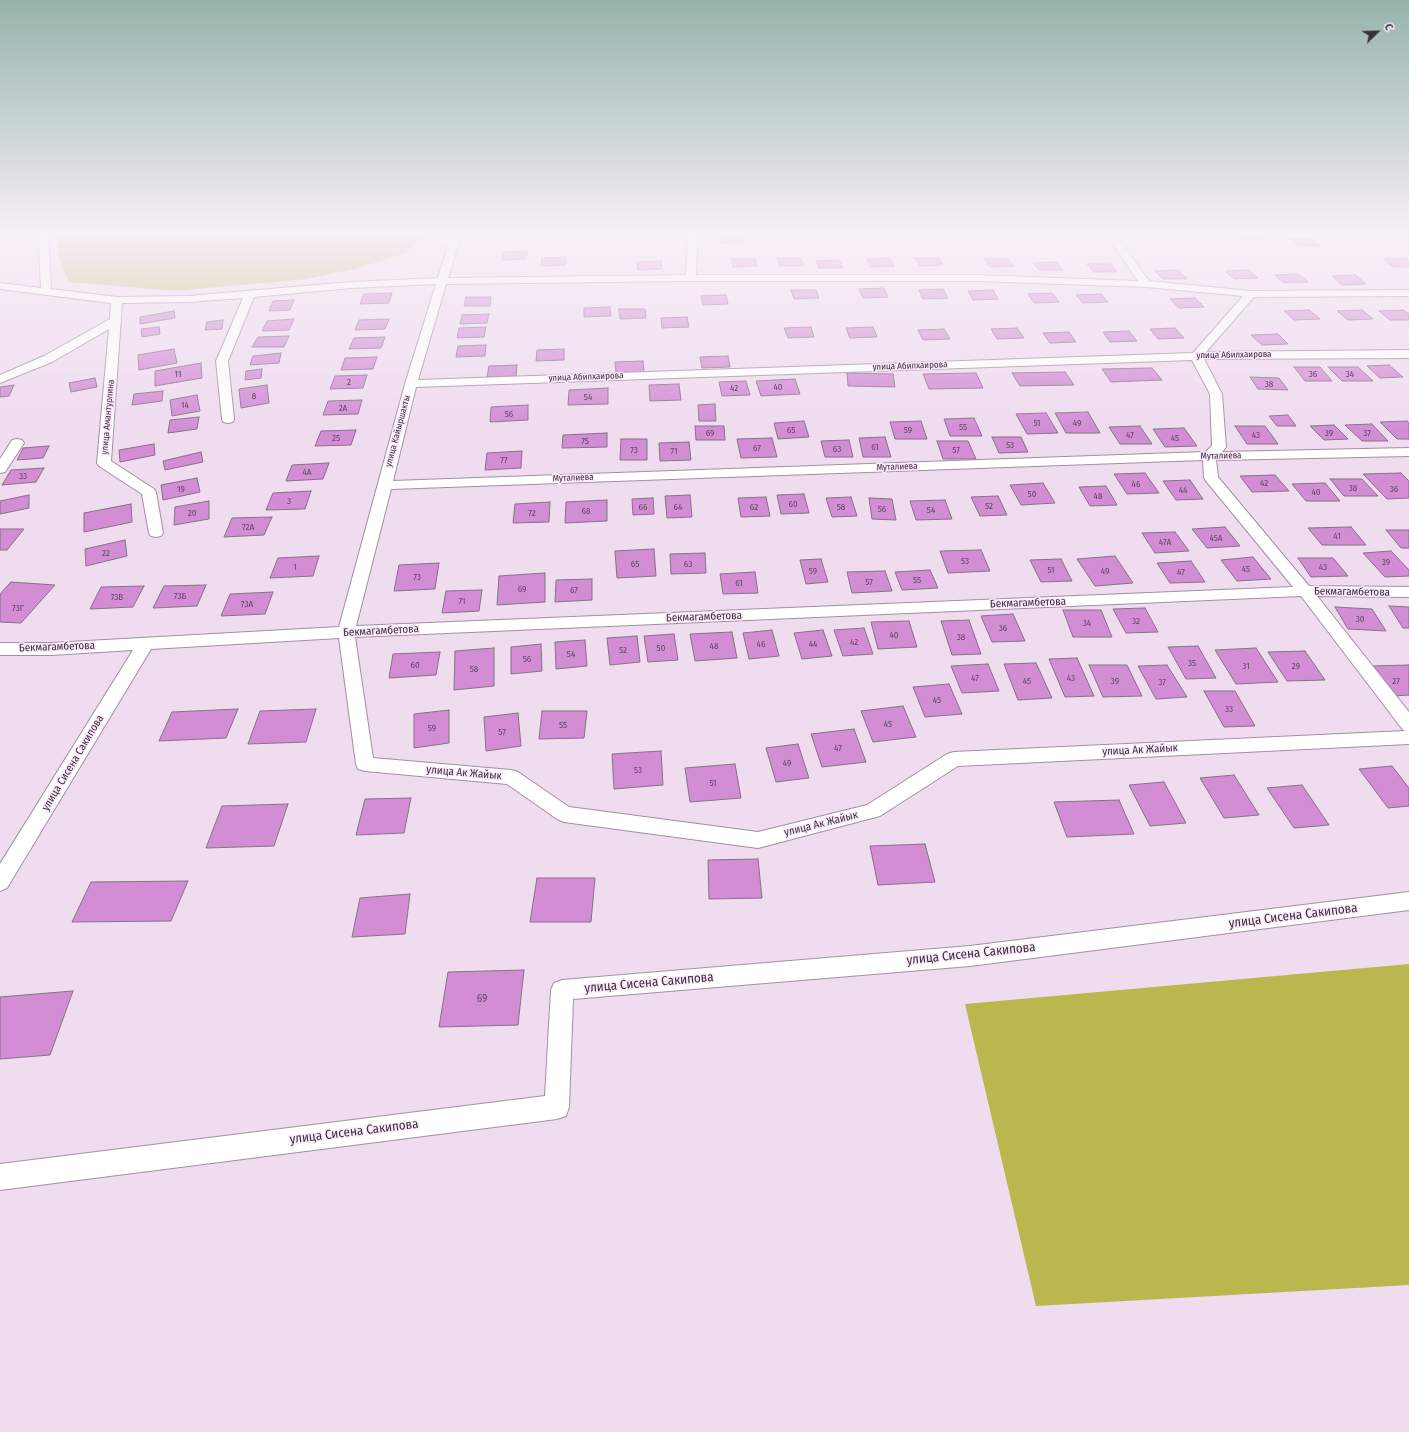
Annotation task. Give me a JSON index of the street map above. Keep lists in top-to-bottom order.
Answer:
{
  "streets": {
    "street": [
      "улица Абилхаирова",
      "улица Амантурлина",
      "улица Кайыршакты",
      "Муталиева",
      "Бекмагамбетова",
      "улица Ак Жайык",
      "улица Сисена Сакипова"
    ]
  },
  "crossings": [
    ["улица Абилхаирова", "улица Кайыршакты"],
    ["улица Кайыршакты", "Муталиева"],
    ["улица Кайыршакты", "Бекмагамбетова"],
    ["улица Кайыршакты", "улица Ак Жайык"],
    ["Бекмагамбетова", "улица Ак Жайык"],
    ["Бекмагамбетова", "улица Сисена Сакипова"]
  ],
  "house_numbers": [
    "11",
    "36",
    "34",
    "2",
    "38",
    "40",
    "42",
    "8",
    "54",
    "14",
    "2А",
    "56",
    "51",
    "49",
    "55",
    "65",
    "59",
    "69",
    "39",
    "37",
    "47",
    "43",
    "25",
    "45",
    "75",
    "53",
    "61",
    "67",
    "63",
    "73",
    "57",
    "71",
    "77",
    "4А",
    "33",
    "42",
    "46",
    "38",
    "19",
    "36",
    "44",
    "40",
    "50",
    "48",
    "3",
    "60",
    "52",
    "66",
    "64",
    "62",
    "58",
    "56",
    "54",
    "68",
    "20",
    "72",
    "72А",
    "41",
    "45А",
    "47А",
    "22",
    "53",
    "39",
    "65",
    "63",
    "1",
    "43",
    "45",
    "51",
    "59",
    "49",
    "47",
    "73",
    "55",
    "57",
    "61",
    "69",
    "67",
    "73Б",
    "73В",
    "71",
    "73А",
    "73Г",
    "30",
    "32",
    "34",
    "36",
    "40",
    "38",
    "42",
    "46",
    "44",
    "48",
    "50",
    "52",
    "54",
    "56",
    "35",
    "60",
    "31",
    "29",
    "58",
    "47",
    "43",
    "45",
    "39",
    "27",
    "37",
    "45",
    "33",
    "45",
    "55",
    "59",
    "57",
    "47",
    "49",
    "53",
    "51",
    "69"
  ],
  "north": "top right"
}
